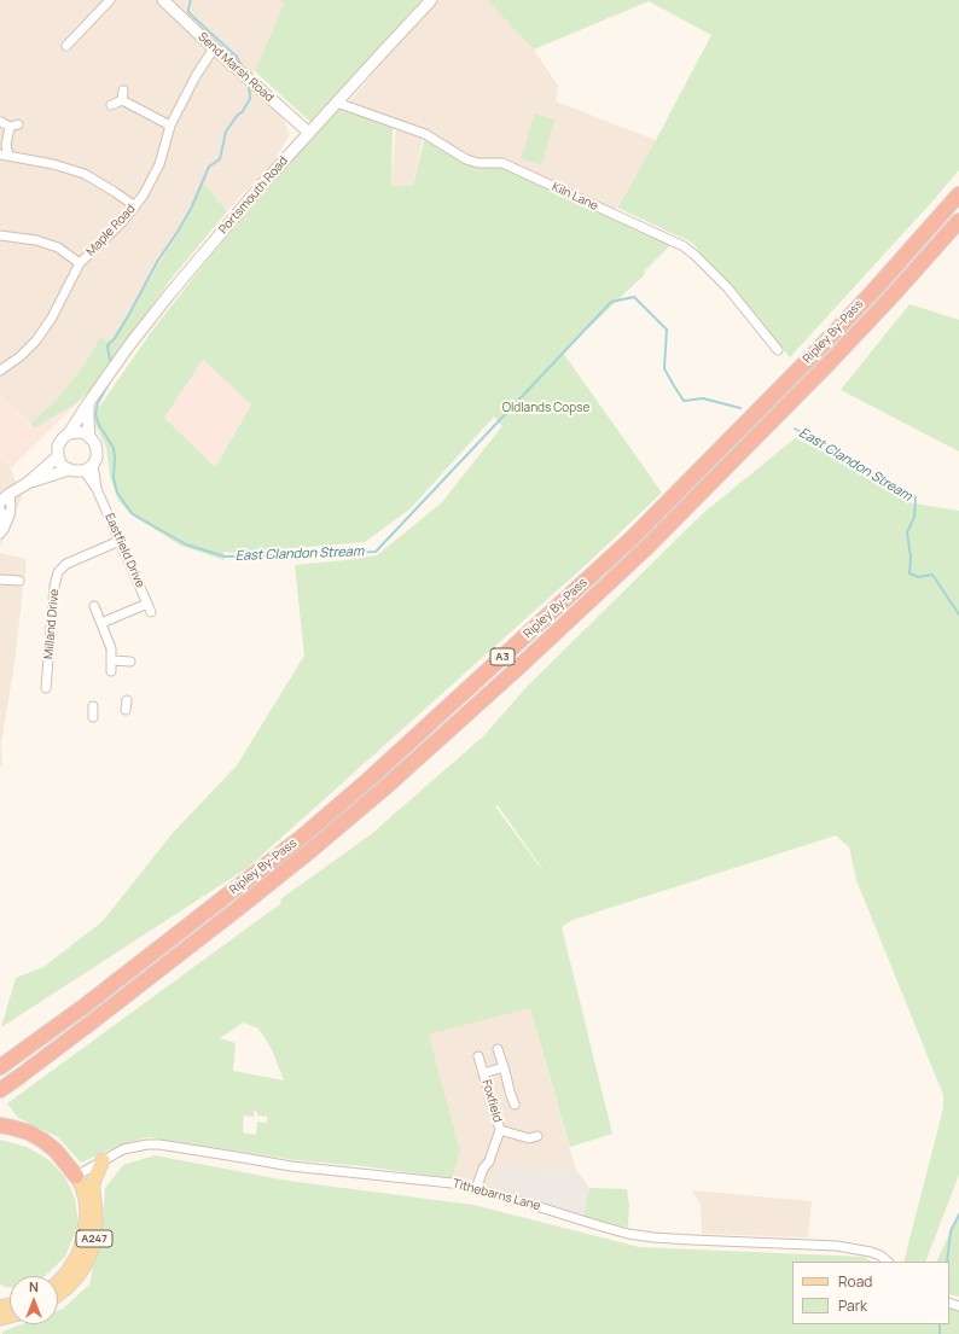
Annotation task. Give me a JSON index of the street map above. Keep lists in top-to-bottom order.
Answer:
{
  "streets": {
    "highway": ["Ripley By-Pass", "A3"],
    "main road": ["Send Marsh Road", "Portsmouth Road", "A247"],
    "street": [
      "Kiln Lane",
      "Maple Road",
      "Eastfield Drive",
      "Milland Drive",
      "Foxfield",
      "Tithebarns Lane"
    ]
  },
  "crossings": [
    ["Send Marsh Road", "Portsmouth Road"],
    ["Send Marsh Road", "Maple Road"],
    ["Portsmouth Road", "Kiln Lane"],
    ["Portsmouth Road", "Eastfield Drive"],
    ["Eastfield Drive", "Milland Drive"],
    ["Foxfield", "Tithebarns Lane"],
    ["Tithebarns Lane", "A247"]
  ],
  "water": ["East Clandon Stream"],
  "parks": ["Oldlands Copse"],
  "legend": ["Road", "Park"],
  "north": "top"
}
